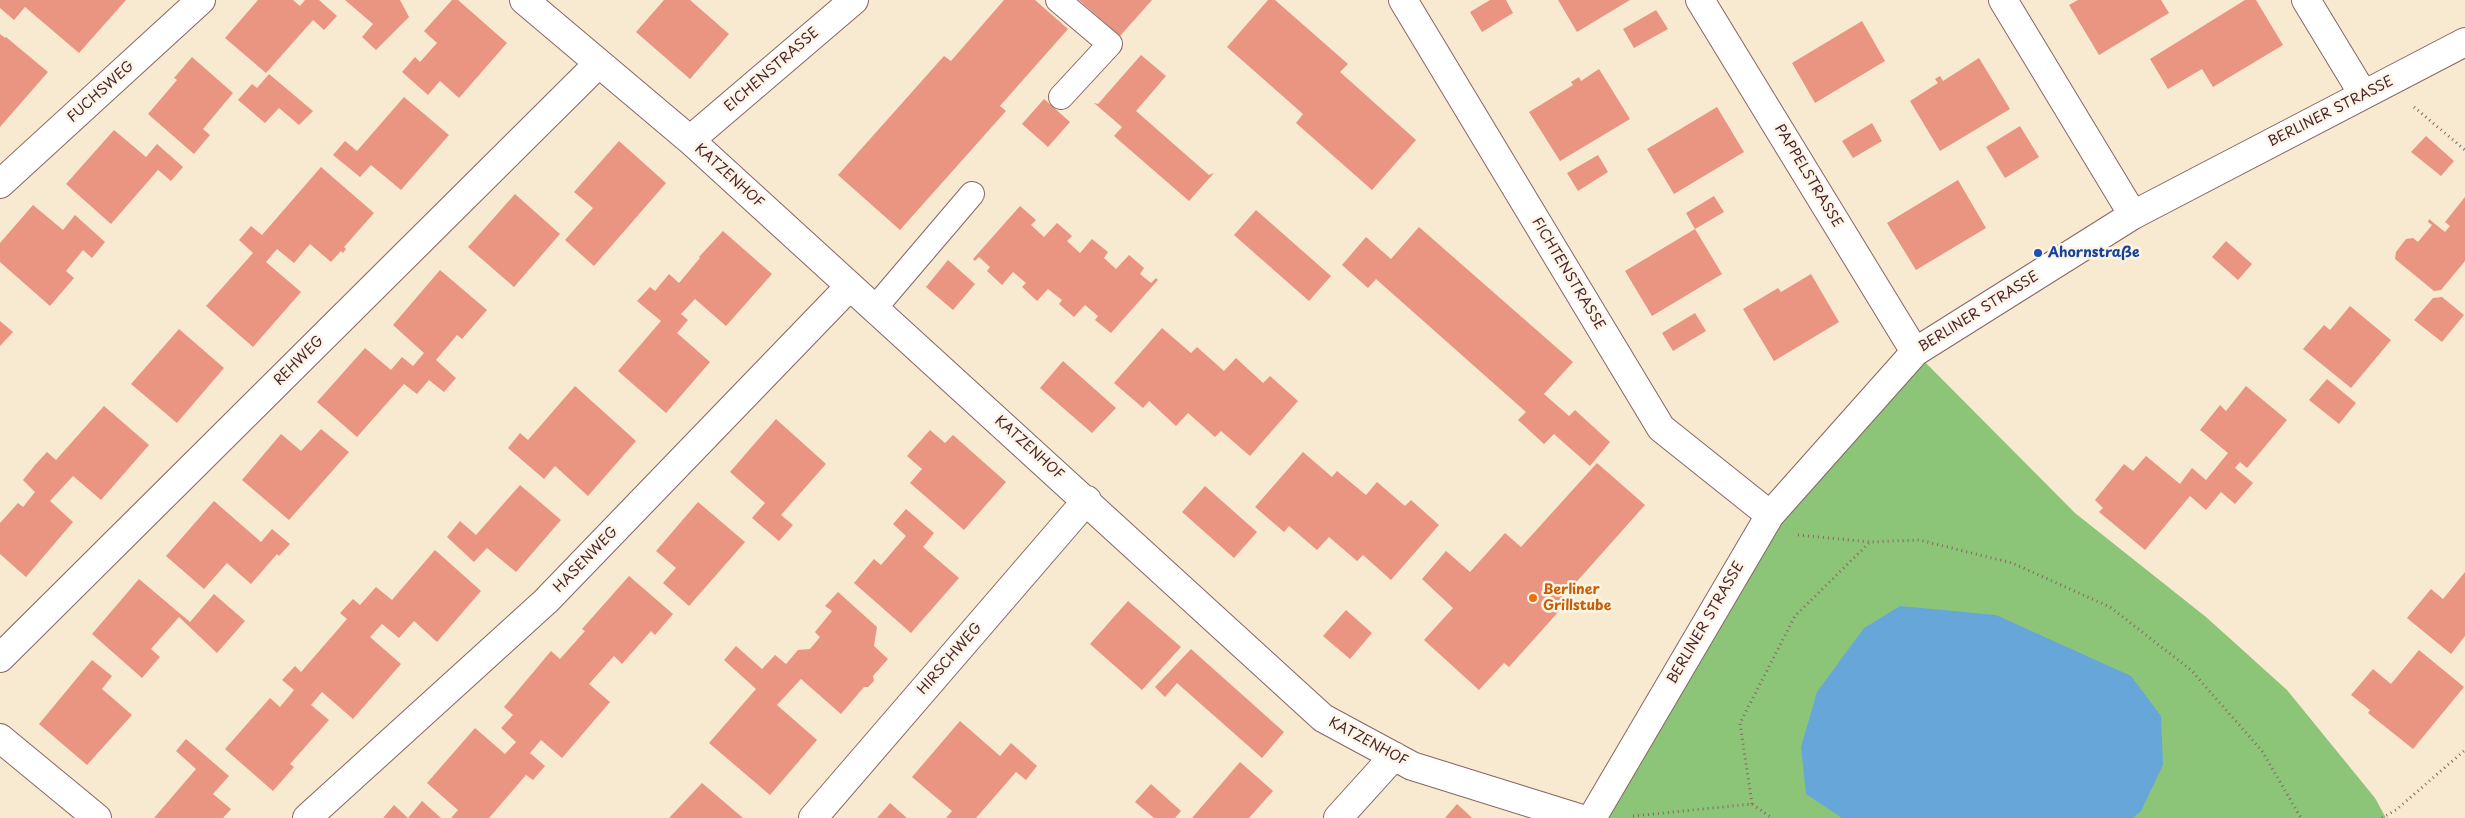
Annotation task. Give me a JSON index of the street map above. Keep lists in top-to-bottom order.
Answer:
{
  "streets": {
    "street": [
      "EICHENSTRASSE",
      "FUCHSWEG",
      "BERLINER STRASSE",
      "KATZENHOF",
      "PAPPELSTRASSE",
      "FICHTENSTRASSE",
      "REHWEG",
      "HASENWEG",
      "HIRSCHWEG"
    ]
  },
  "crossings": [
    ["EICHENSTRASSE", "KATZENHOF"],
    ["BERLINER STRASSE", "PAPPELSTRASSE"],
    ["BERLINER STRASSE", "FICHTENSTRASSE"],
    ["KATZENHOF", "REHWEG"],
    ["KATZENHOF", "HASENWEG"],
    ["KATZENHOF", "HIRSCHWEG"]
  ],
  "places": ["Ahornstraße", "Berliner Grillstube"]
}
